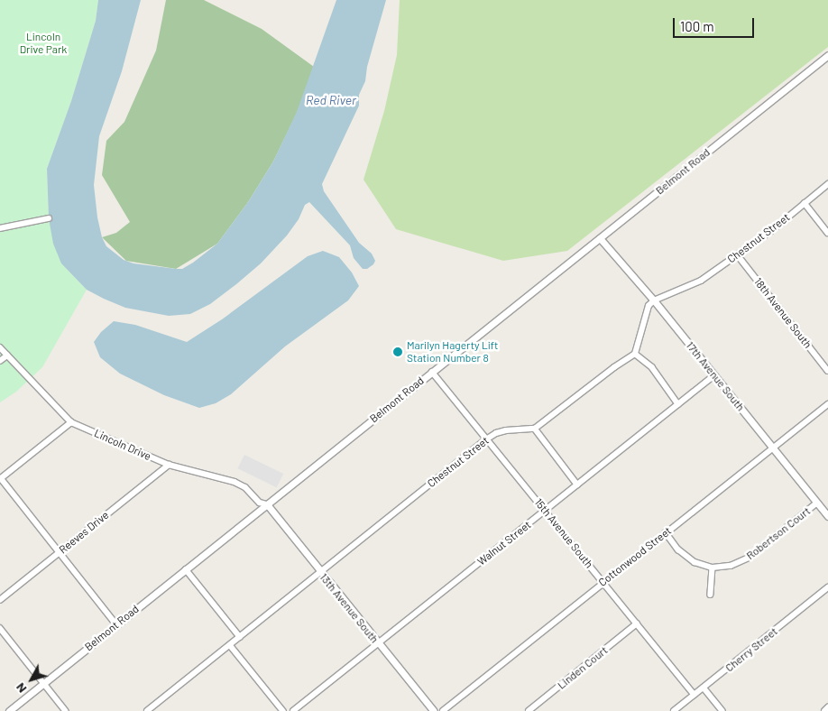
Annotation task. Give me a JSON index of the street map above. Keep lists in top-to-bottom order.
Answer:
{
  "streets": {
    "street": [
      "Belmont Road",
      "Chestnut Street",
      "18th Avenue South",
      "17th Avenue South",
      "Lincoln Drive",
      "Reeves Drive",
      "15th Avenue South",
      "Robertson Court",
      "Walnut Street",
      "Cottonwood Street",
      "13th Avenue South",
      "Cherry Street",
      "Linden Court"
    ]
  },
  "crossings": [
    ["Belmont Road", "17th Avenue South"],
    ["Belmont Road", "Lincoln Drive"],
    ["Belmont Road", "15th Avenue South"],
    ["Belmont Road", "13th Avenue South"],
    ["Chestnut Street", "18th Avenue South"],
    ["Chestnut Street", "17th Avenue South"],
    ["Chestnut Street", "15th Avenue South"],
    ["Chestnut Street", "13th Avenue South"],
    ["17th Avenue South", "Robertson Court"],
    ["17th Avenue South", "Walnut Street"],
    ["17th Avenue South", "Cottonwood Street"],
    ["Lincoln Drive", "Reeves Drive"],
    ["Lincoln Drive", "13th Avenue South"],
    ["15th Avenue South", "Walnut Street"],
    ["15th Avenue South", "Cottonwood Street"],
    ["15th Avenue South", "Cherry Street"],
    ["15th Avenue South", "Linden Court"],
    ["Robertson Court", "Cottonwood Street"],
    ["Walnut Street", "13th Avenue South"]
  ],
  "water": ["Red River"],
  "parks": ["Lincoln Drive Park"],
  "places": ["Marilyn Hagerty Lift Station Number 8"],
  "scale_bar": "100 m",
  "north": "bottom left"
}
